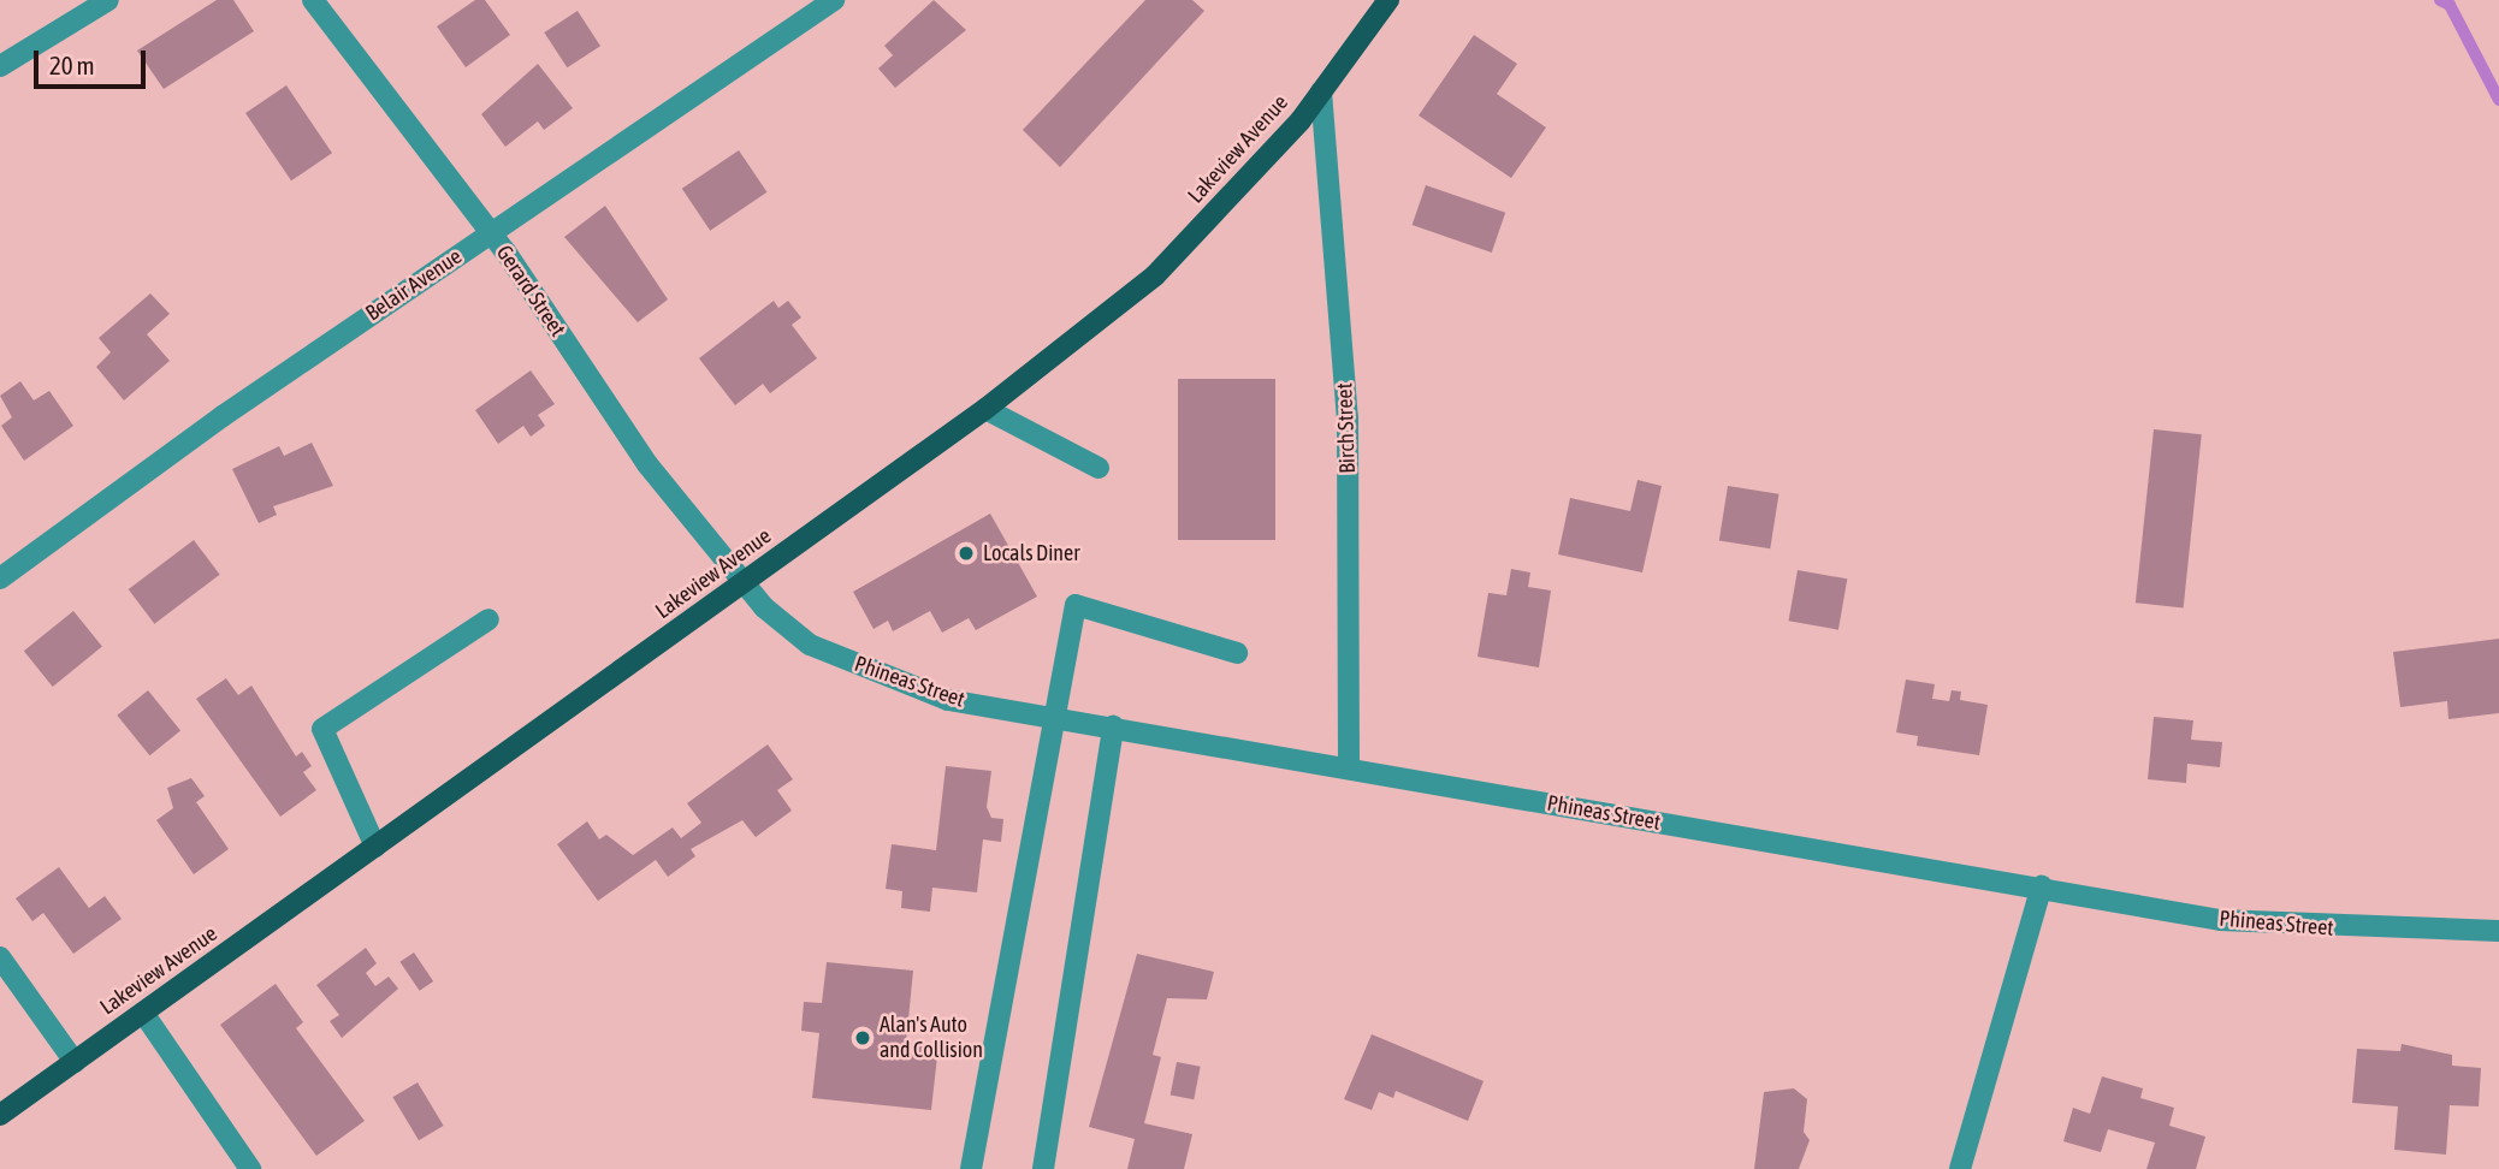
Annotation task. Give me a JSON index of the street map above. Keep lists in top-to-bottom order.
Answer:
{
  "streets": {
    "main road": ["Lakeview Avenue"],
    "street": [
      "Belair Avenue",
      "Gerard Street",
      "Birch Street",
      "Phineas Street"
    ]
  },
  "crossings": [
    ["Lakeview Avenue", "Gerard Street"],
    ["Lakeview Avenue", "Birch Street"],
    ["Lakeview Avenue", "Phineas Street"],
    ["Belair Avenue", "Gerard Street"],
    ["Gerard Street", "Phineas Street"],
    ["Birch Street", "Phineas Street"]
  ],
  "places": ["Locals Diner", "Alan's Auto and Collision"],
  "scale_bar": "20 m"
}
